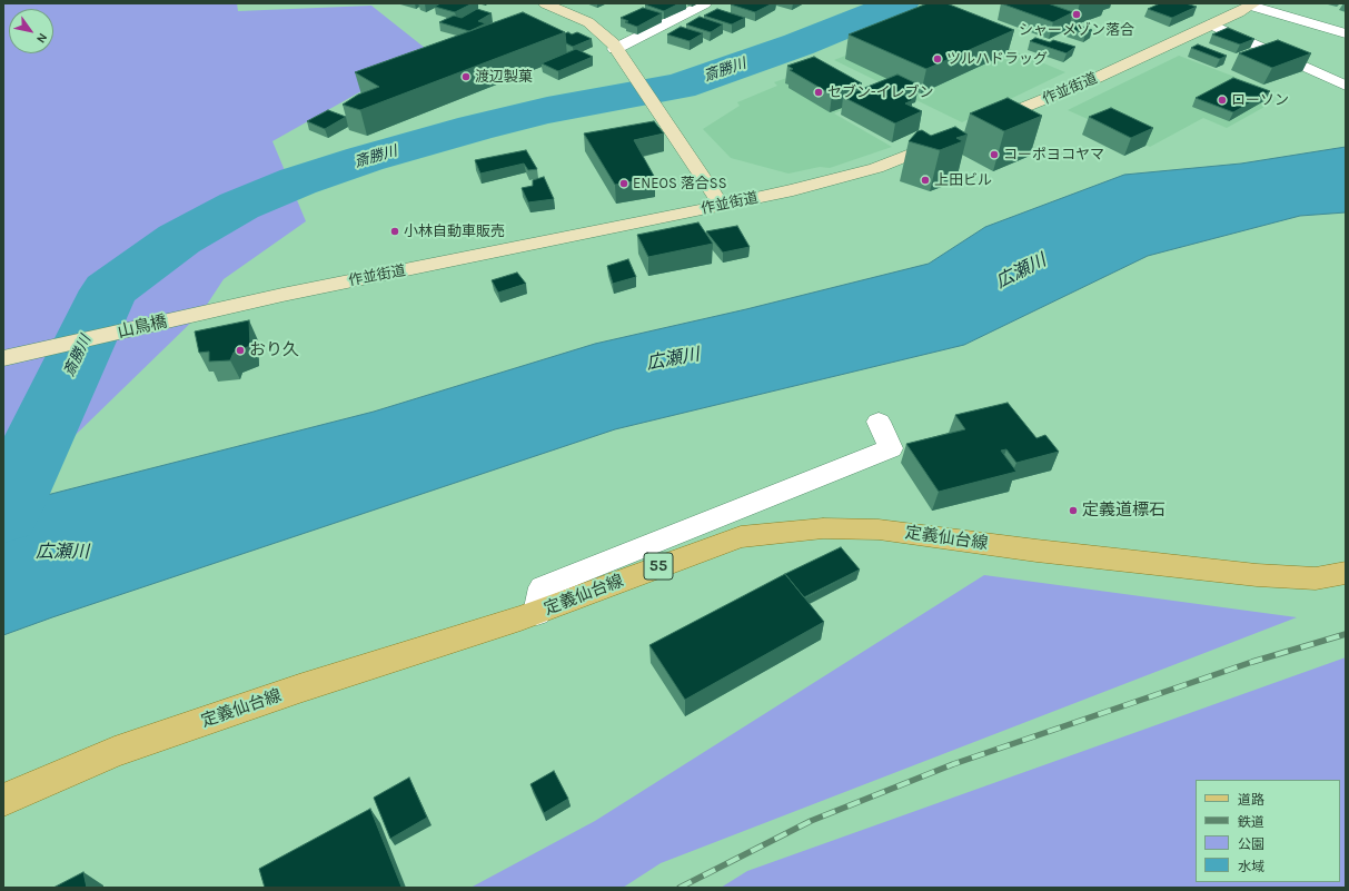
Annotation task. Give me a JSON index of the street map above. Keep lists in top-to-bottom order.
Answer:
{
  "streets": {
    "main road": ["定義仙台線", "55"],
    "street": ["作並街道", "山鳥橋"]
  },
  "crossings": [
    ["作並街道", "山鳥橋"]
  ],
  "water": ["斎勝川", "広瀬川"],
  "places": [
    "シャーメゾン落合",
    "ツルハドラッグ",
    "渡辺製菓",
    "セブン-イレブン",
    "ローソン",
    "コーポヨコヤマ",
    "上田ビル",
    "ENEOS 落合SS",
    "小林自動車販売",
    "おり久",
    "定義道標石"
  ],
  "legend": [
    "道路",
    "鉄道",
    "公園",
    "水域"
  ],
  "north": "bottom right"
}
